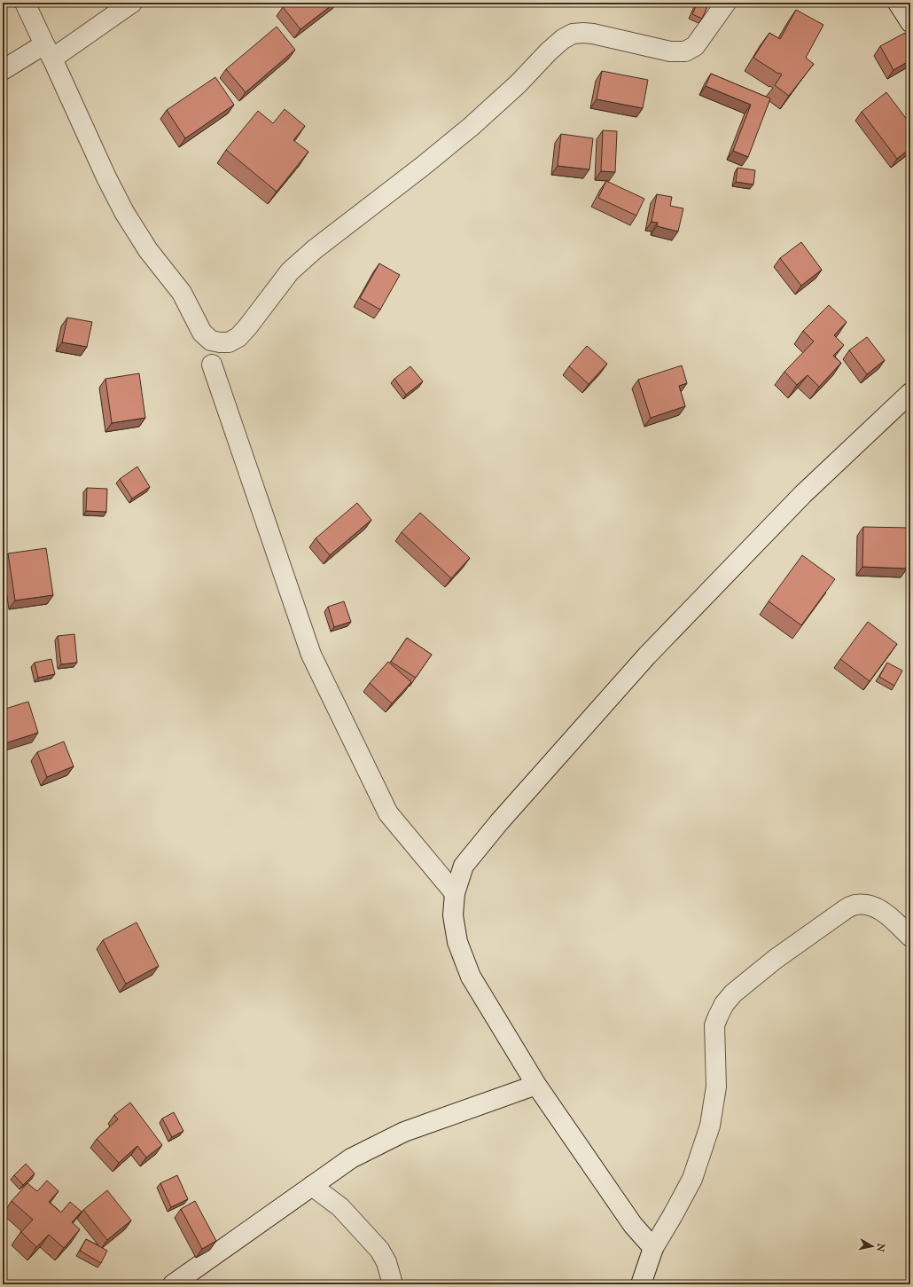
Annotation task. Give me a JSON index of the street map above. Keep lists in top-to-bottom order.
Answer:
{
  "north": "right"
}
